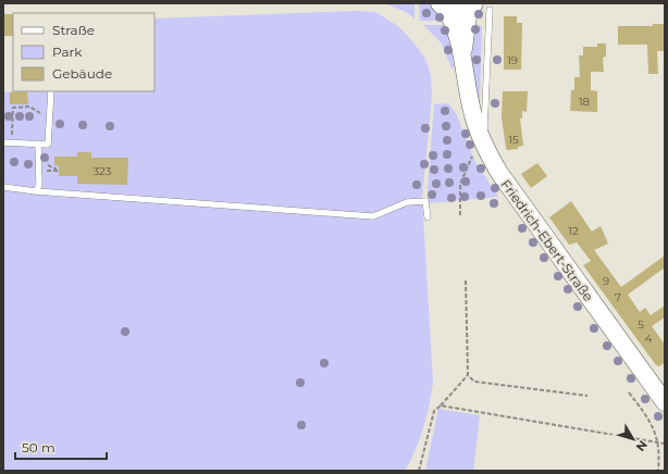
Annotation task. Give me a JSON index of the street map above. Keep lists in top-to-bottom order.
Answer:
{
  "streets": {
    "main road": ["Friedrich-Ebert-Straße"]
  },
  "house_numbers": [
    "19",
    "18",
    "15",
    "323",
    "12",
    "9",
    "7",
    "5",
    "4"
  ],
  "legend": ["Straße", "Park", "Gebäude"],
  "scale_bar": "50 m",
  "north": "bottom right"
}
